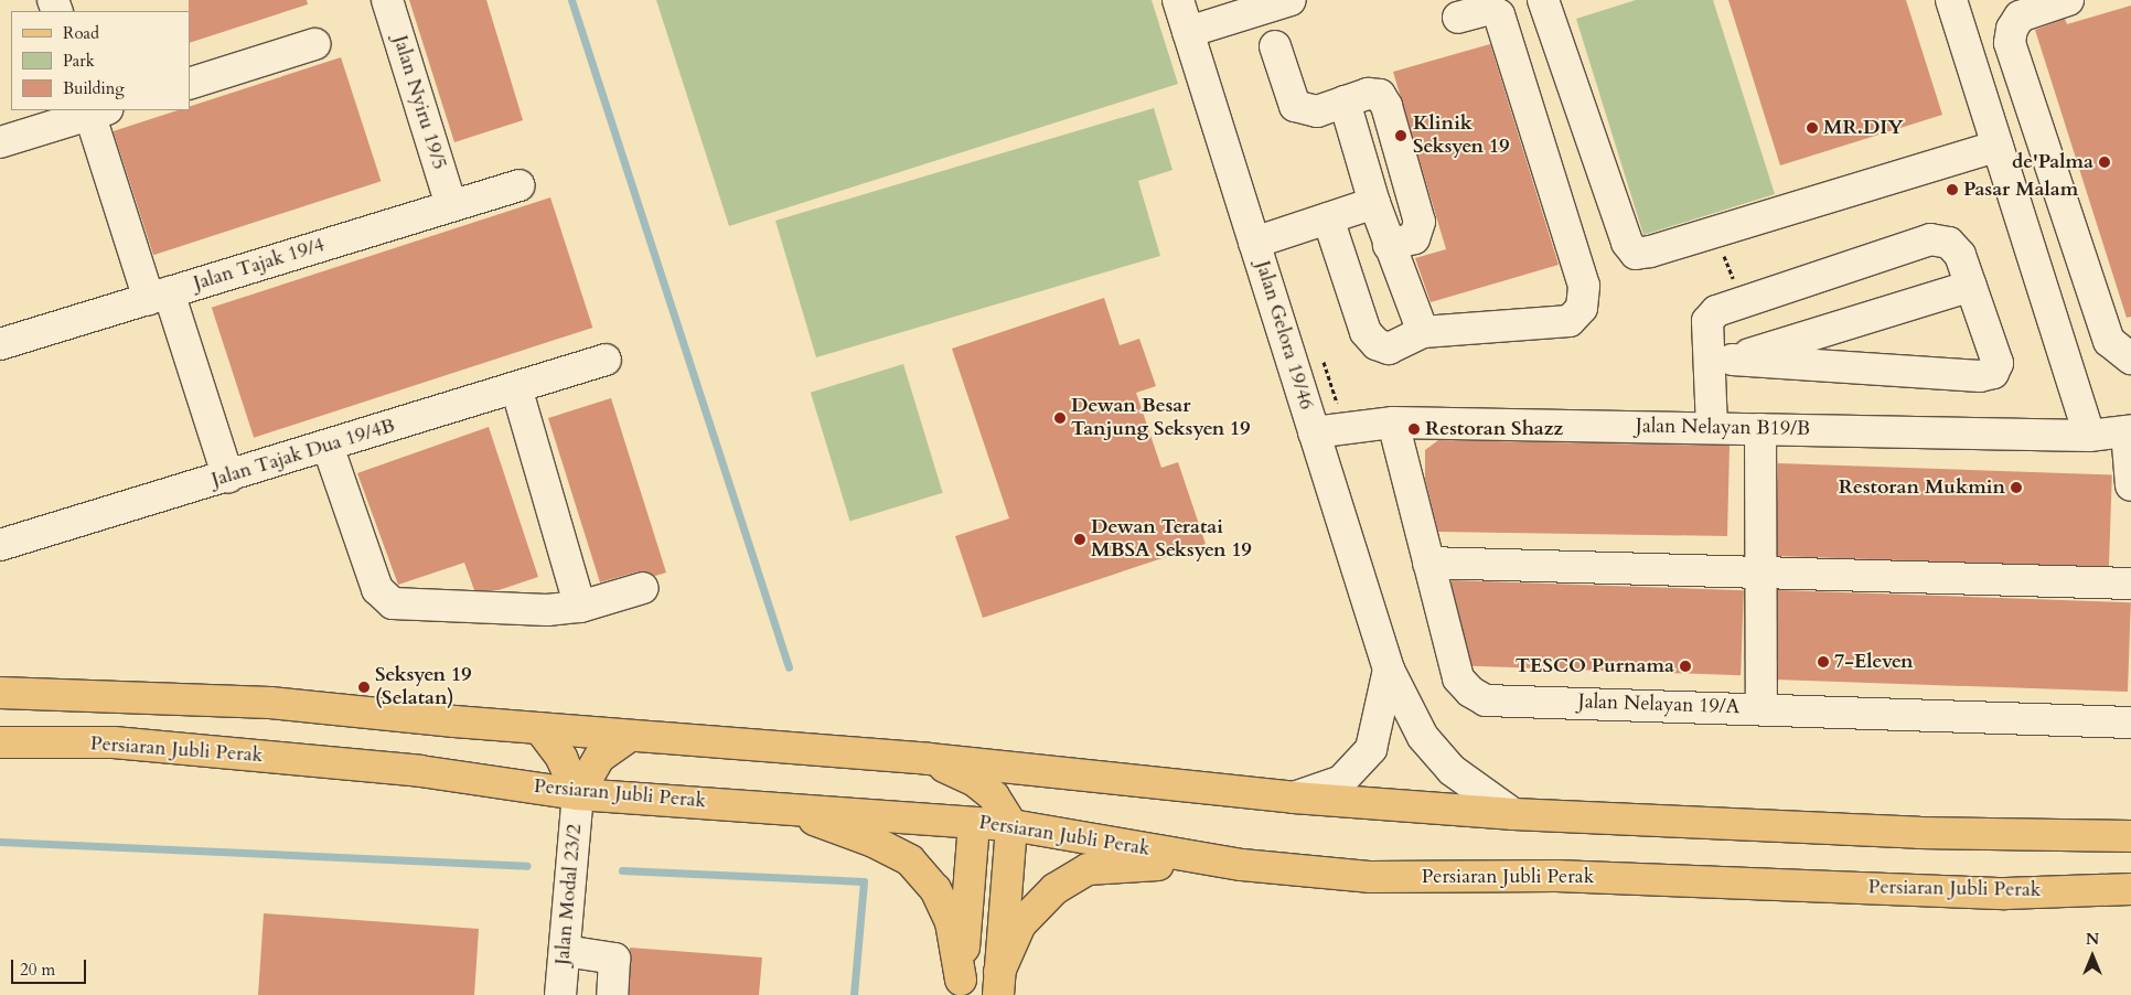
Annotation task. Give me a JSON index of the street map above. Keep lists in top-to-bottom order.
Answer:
{
  "streets": {
    "main road": ["Persiaran Jubli Perak"],
    "street": [
      "Jalan Nyiru 19/5",
      "Jalan Tajak 19/4",
      "Jalan Gelora 19/46",
      "Jalan Nelayan B19/B",
      "Jalan Tajak Dua 19/4B",
      "Jalan Nelayan 19/A",
      "Jalan Modal 23/2"
    ]
  },
  "crossings": [
    ["Jalan Nyiru 19/5", "Jalan Tajak 19/4"],
    ["Jalan Gelora 19/46", "Jalan Nelayan B19/B"],
    ["Jalan Nelayan B19/B", "Jalan Nelayan 19/A"],
    ["Persiaran Jubli Perak", "Jalan Modal 23/2"]
  ],
  "places": [
    "MR.DIY",
    "Klinik Seksyen 19",
    "de'Palma",
    "Pasar Malam",
    "Dewan Besar Tanjung Seksyen 19",
    "Restoran Shazz",
    "Restoran Mukmin",
    "Dewan Teratai MBSA Seksyen 19",
    "7-Eleven",
    "TESCO Purnama",
    "Seksyen 19 (Selatan)"
  ],
  "legend": ["Road", "Park", "Building"],
  "scale_bar": "20 m",
  "north": "top"
}
